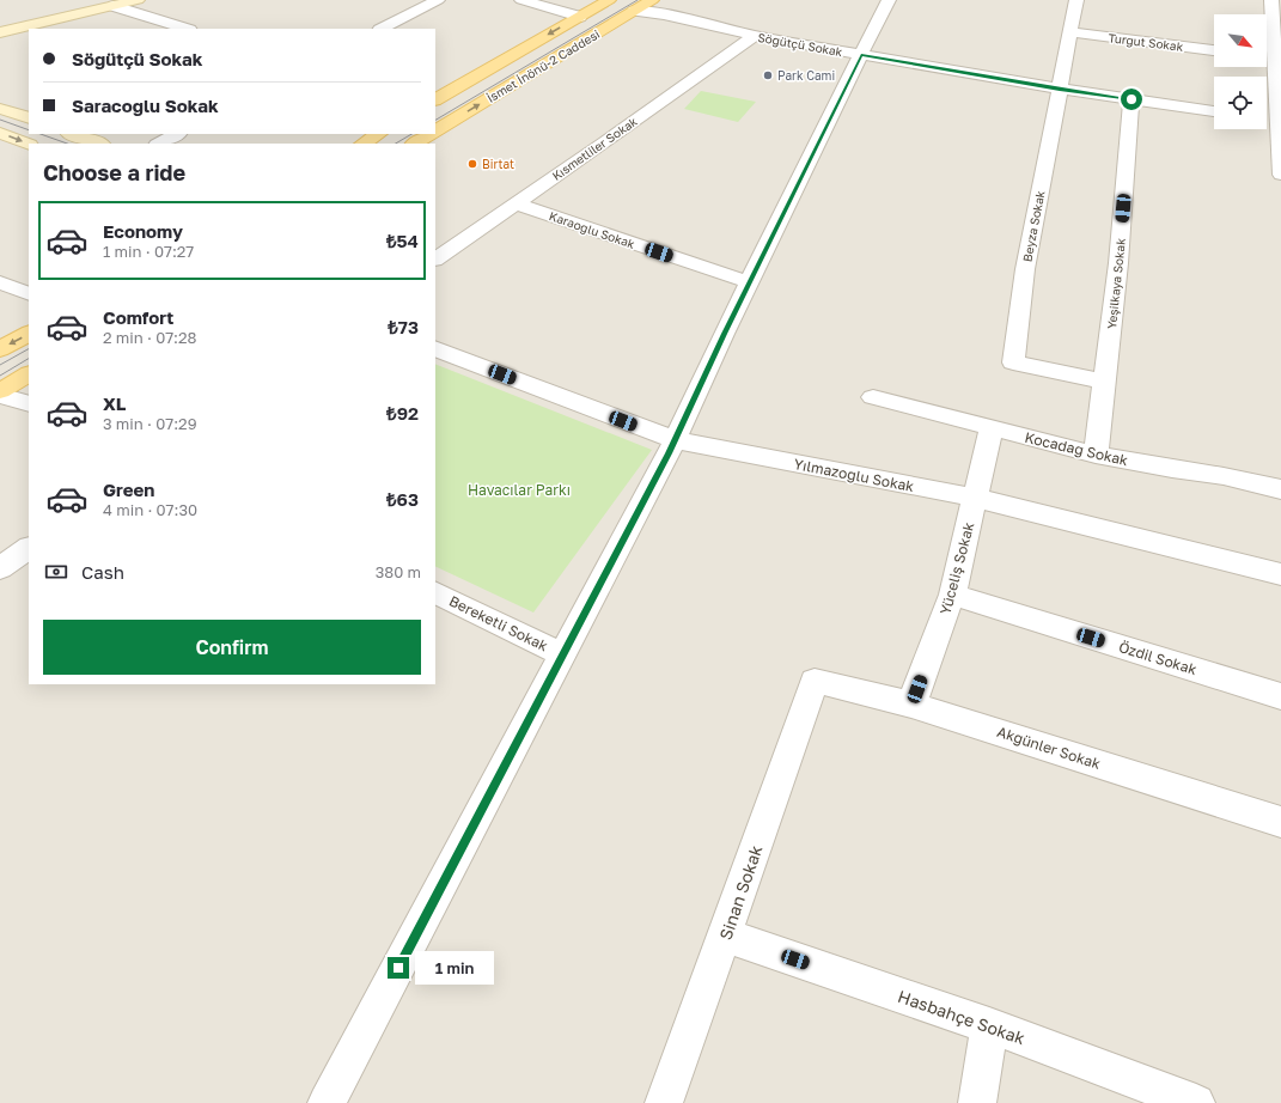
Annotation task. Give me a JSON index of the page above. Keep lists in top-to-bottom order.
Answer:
{
  "streets": {
    "main road": ["İsmet İnönü-2 Caddesi"],
    "street": [
      "Turgut Sokak",
      "Söğütçü Sokak",
      "Kısmetliler Sokak",
      "Beyza Sokak",
      "Karaoğlu Sokak",
      "Yeşilkaya Sokak",
      "Kocadağ Sokak",
      "Yılmazoğlu Sokak",
      "Yüceliş Sokak",
      "Bereketli Sokak",
      "Özdil Sokak",
      "Akgünler Sokak",
      "Sinan Sokak",
      "Hasbahçe Sokak"
    ]
  },
  "crossings": [
    ["Turgut Sokak", "Beyza Sokak"],
    ["Söğütçü Sokak", "İsmet İnönü-2 Caddesi"],
    ["Söğütçü Sokak", "Kısmetliler Sokak"],
    ["Söğütçü Sokak", "Beyza Sokak"],
    ["Söğütçü Sokak", "Yeşilkaya Sokak"],
    ["Kısmetliler Sokak", "Karaoğlu Sokak"],
    ["Beyza Sokak", "Yeşilkaya Sokak"],
    ["Yeşilkaya Sokak", "Kocadağ Sokak"],
    ["Kocadağ Sokak", "Yüceliş Sokak"],
    ["Yılmazoğlu Sokak", "Yüceliş Sokak"],
    ["Yüceliş Sokak", "Özdil Sokak"],
    ["Yüceliş Sokak", "Akgünler Sokak"],
    ["Akgünler Sokak", "Sinan Sokak"],
    ["Sinan Sokak", "Hasbahçe Sokak"]
  ],
  "parks": ["Havacılar Parkı"],
  "places": ["Park Cami", "Birtat"],
  "north": "bottom right",
  "page": {
    "banner": ["Söğütçü Sokak", "Saracoğlu Sokak"],
    "heading": "Choose a ride",
    "list": [
      {
        "name": "Economy",
        "note": "1 min · 07:27",
        "value": "₺54"
      },
      {
        "name": "Comfort",
        "note": "2 min · 07:28",
        "value": "₺73"
      },
      {
        "name": "XL",
        "note": "3 min · 07:29",
        "value": "₺92"
      },
      {
        "name": "Green",
        "note": "4 min · 07:30",
        "value": "₺63"
      }
    ],
    "pay": ["Cash", "380 m"],
    "buttons": "Confirm",
    "bubble": "1 min"
  }
}
